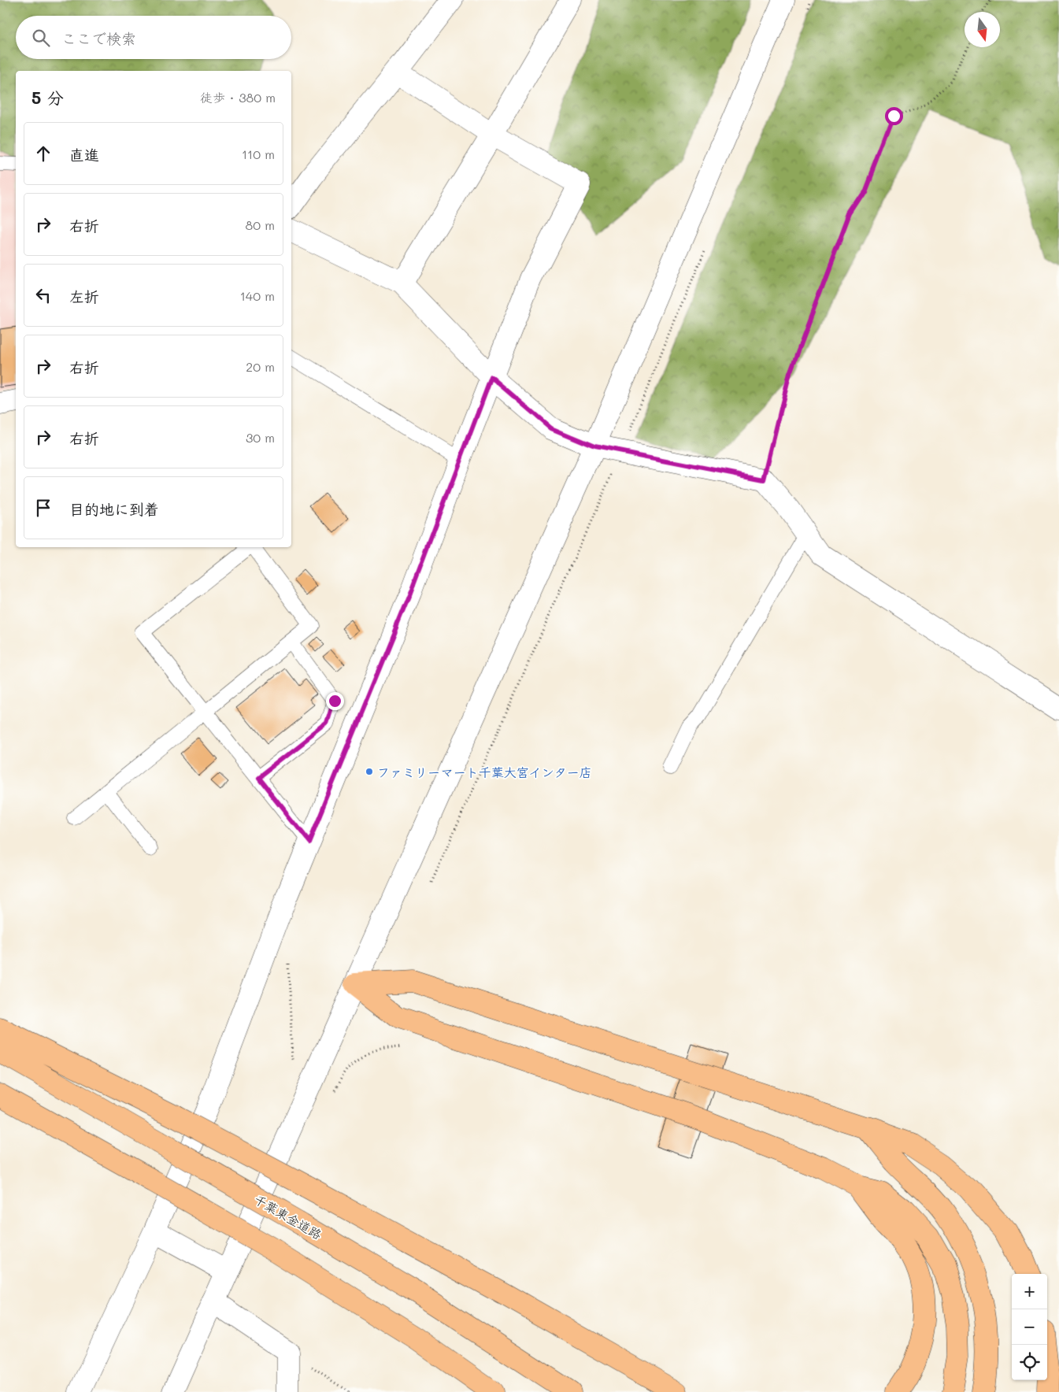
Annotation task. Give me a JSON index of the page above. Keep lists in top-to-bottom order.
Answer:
{
  "streets": {
    "highway": ["千葉東金道路"]
  },
  "places": ["ファミリーマート千葉大宮インター店"],
  "north": "bottom",
  "page": {
    "search": "ここで検索",
    "heading": ["5 分", "徒歩 · 380 m"],
    "list": [
      ["直進", "110 m"],
      ["右折", "80 m"],
      ["左折", "140 m"],
      ["右折", "20 m"],
      ["右折", "30 m"],
      "目的地に到着"
    ],
    "map_buttons": ["+", "−"]
  }
}
